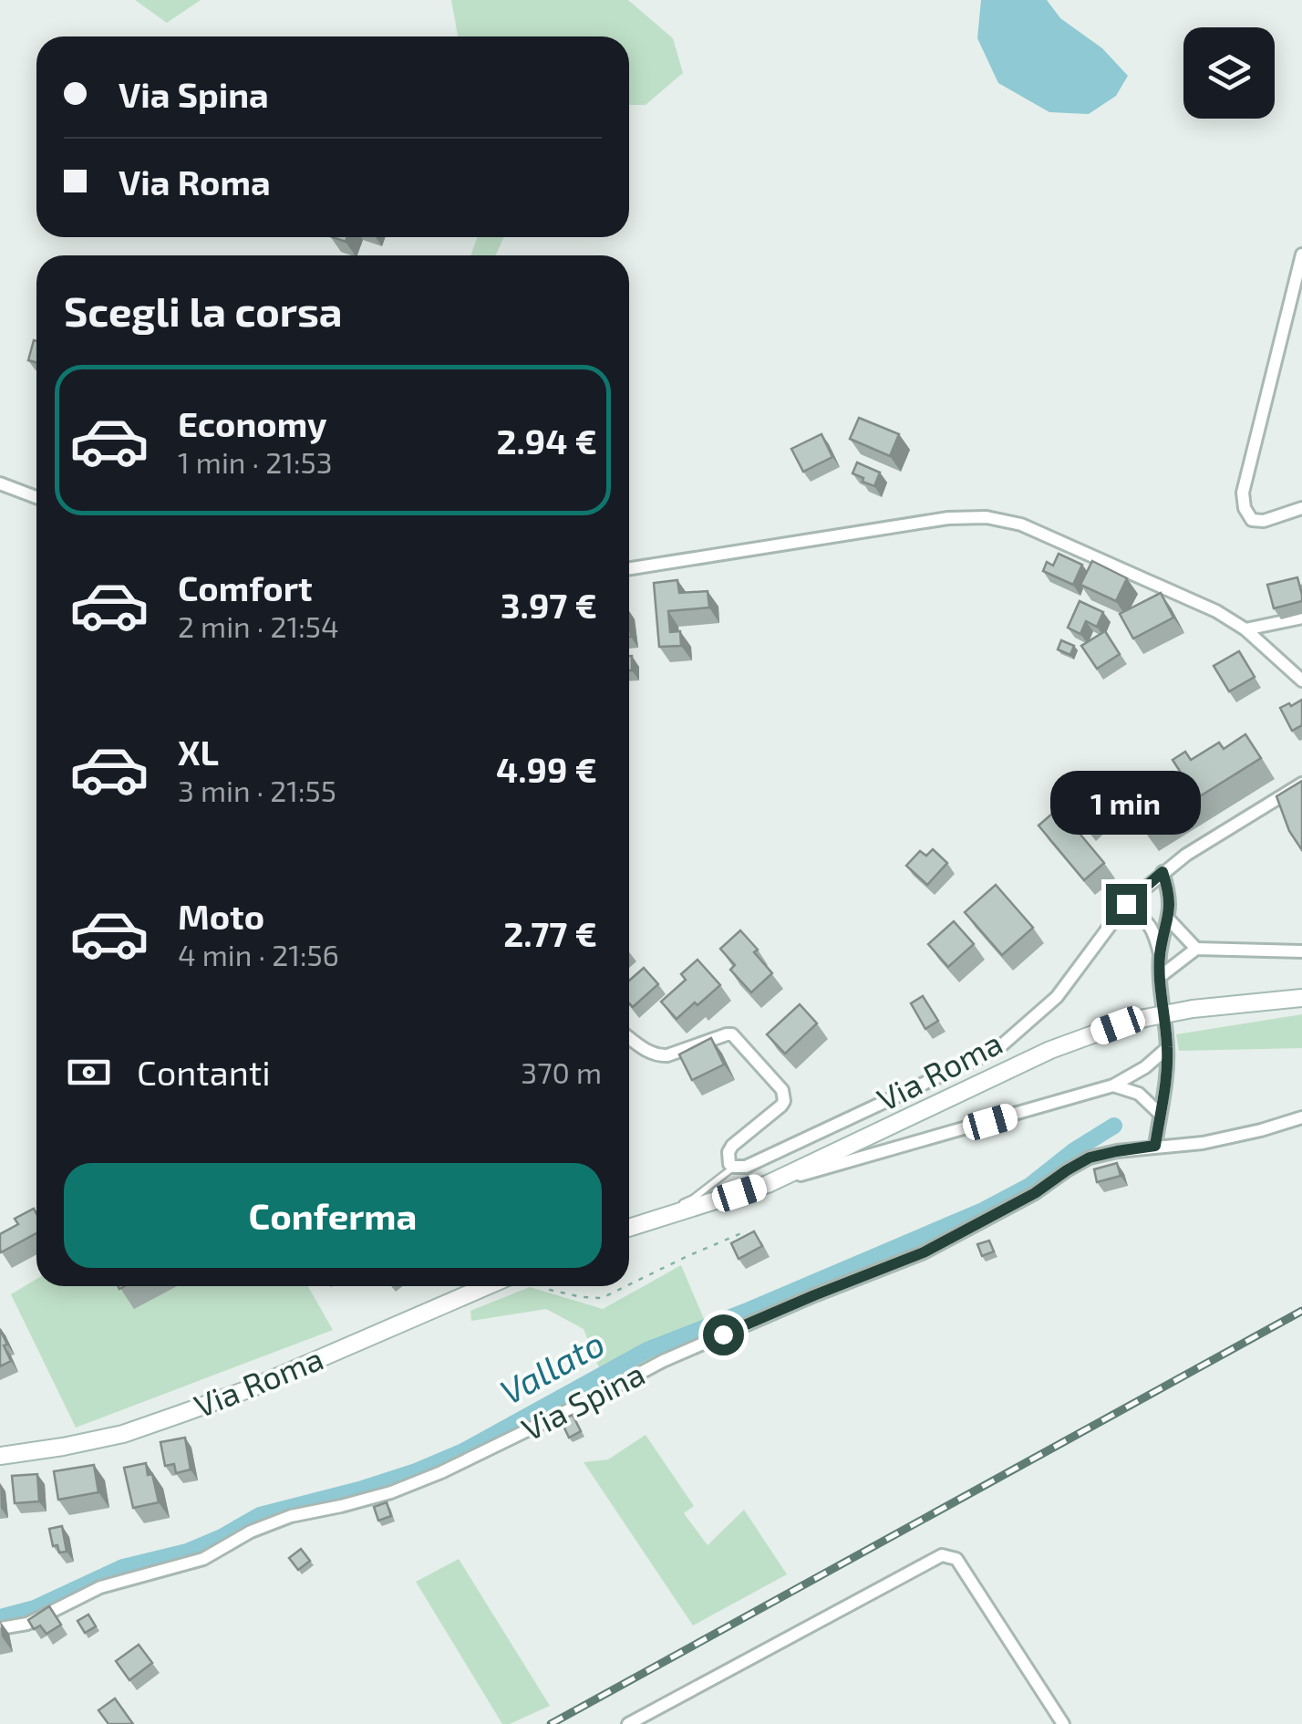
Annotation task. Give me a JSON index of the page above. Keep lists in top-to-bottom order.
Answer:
{
  "streets": {
    "main road": ["Via Roma"],
    "street": ["Via Spina"]
  },
  "water": ["Vallato"],
  "page": {
    "banner": ["Via Spina", "Via Roma"],
    "heading": "Scegli la corsa",
    "list": [
      {
        "name": "Economy",
        "note": "1 min · 21:53",
        "value": "2.94 €"
      },
      {
        "name": "Comfort",
        "note": "2 min · 21:54",
        "value": "3.97 €"
      },
      {
        "name": "XL",
        "note": "3 min · 21:55",
        "value": "4.99 €"
      },
      {
        "name": "Moto",
        "note": "4 min · 21:56",
        "value": "2.77 €"
      }
    ],
    "bubble": "1 min",
    "pay": ["Contanti", "370 m"],
    "buttons": "Conferma"
  }
}
